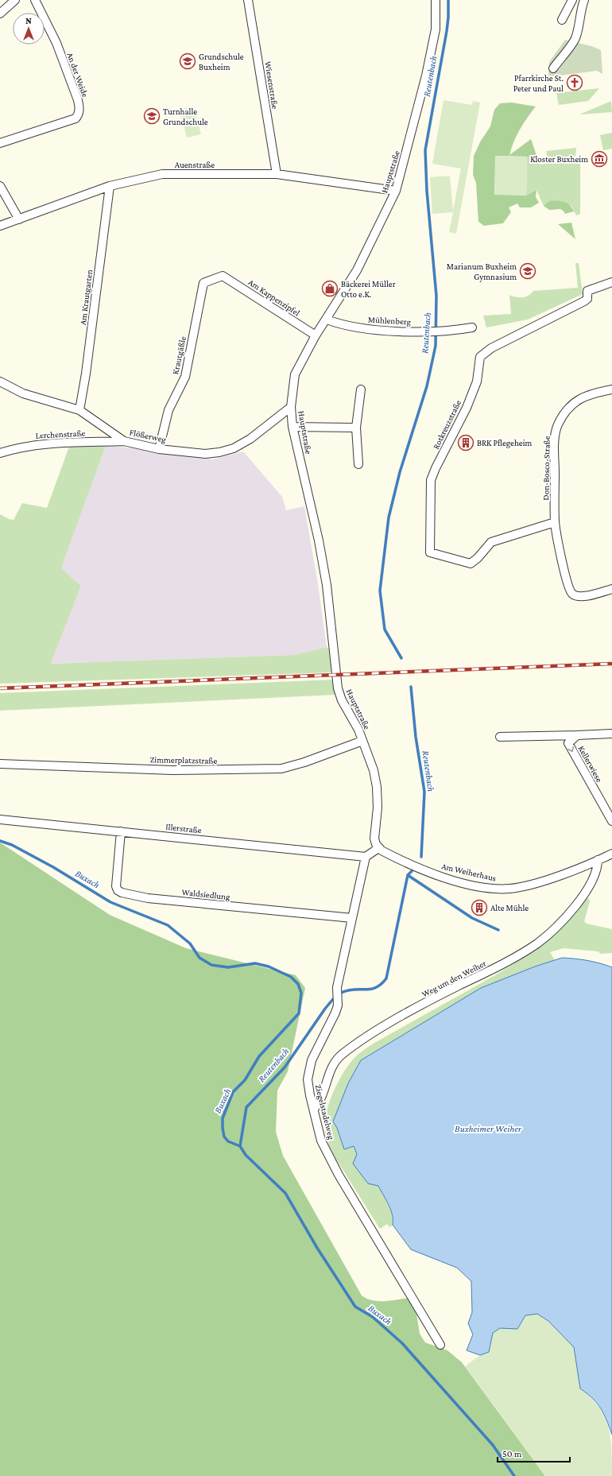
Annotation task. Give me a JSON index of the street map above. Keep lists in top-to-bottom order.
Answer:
{
  "streets": {
    "street": [
      "An der Weide",
      "Wiesenstraße",
      "Auenstraße",
      "Hauptstraße",
      "Am Krautgarten",
      "Am Kappenzipfel",
      "Mühlenberg",
      "Krautgäßle",
      "Rotkreuzstraße",
      "Lerchenstraße",
      "Flößerweg",
      "Don-Bosco-Straße",
      "Zimmerplatzstraße",
      "Kellerwiese",
      "Illerstraße",
      "Am Weiherhaus",
      "Waldsiedlung",
      "Weg um den Weiher",
      "Ziegelstadelweg"
    ]
  },
  "crossings": [
    ["Wiesenstraße", "Auenstraße"],
    ["Auenstraße", "Hauptstraße"],
    ["Auenstraße", "Am Krautgarten"],
    ["Hauptstraße", "Am Kappenzipfel"],
    ["Hauptstraße", "Mühlenberg"],
    ["Hauptstraße", "Flößerweg"],
    ["Hauptstraße", "Zimmerplatzstraße"],
    ["Hauptstraße", "Am Weiherhaus"],
    ["Am Krautgarten", "Flößerweg"],
    ["Am Kappenzipfel", "Krautgäßle"],
    ["Krautgäßle", "Flößerweg"],
    ["Rotkreuzstraße", "Don-Bosco-Straße"],
    ["Lerchenstraße", "Flößerweg"],
    ["Illerstraße", "Waldsiedlung"],
    ["Illerstraße", "Ziegelstadelweg"],
    ["Am Weiherhaus", "Weg um den Weiher"],
    ["Waldsiedlung", "Ziegelstadelweg"],
    ["Weg um den Weiher", "Ziegelstadelweg"]
  ],
  "one_way": ["Kellerwiese"],
  "water": ["Reutenbach", "Buxach", "Buxheimer Weiher"],
  "places": {
    "school or university": ["Grundschule Buxheim", "Turnhalle Grundschule", "Marianum Buxheim Gymnasium"],
    "church": ["Pfarrkirche St. Peter und Paul"],
    "museum": ["Kloster Buxheim"],
    "shop": ["Bäckerei Müller Otto e.K."],
    "building": ["BRK Pflegeheim", "Alte Mühle"]
  },
  "scale_bar": "50 m",
  "north": "top"
}
